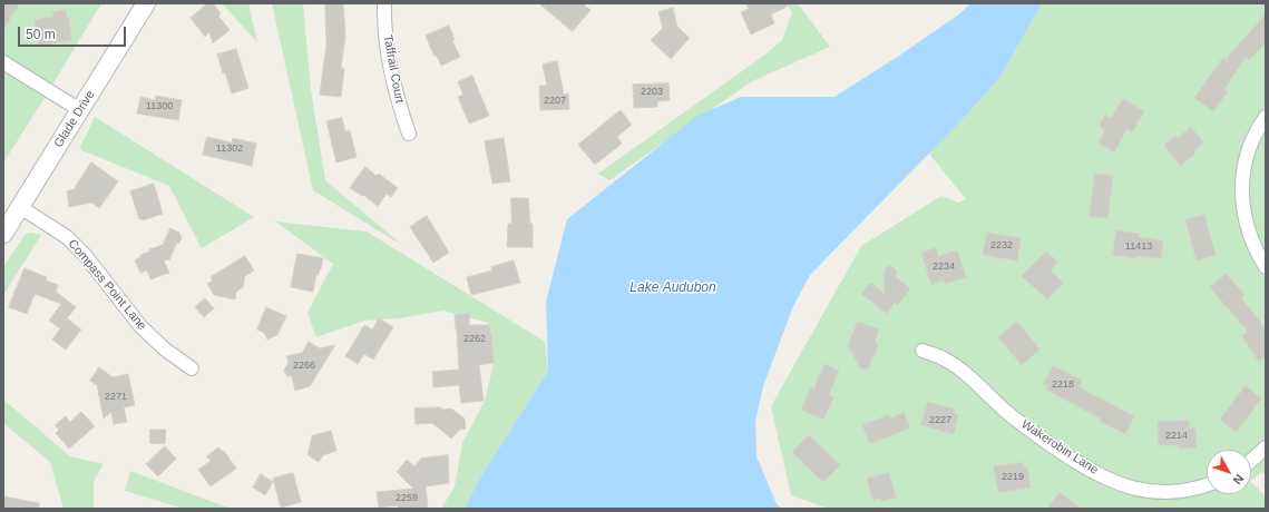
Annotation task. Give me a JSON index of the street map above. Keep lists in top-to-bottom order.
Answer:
{
  "streets": {
    "street": [
      "Taffrail Court",
      "Glade Drive",
      "Compass Point Lane",
      "Wakerobin Lane"
    ]
  },
  "crossings": [
    ["Glade Drive", "Compass Point Lane"]
  ],
  "water": ["Lake Audubon"],
  "house_numbers": [
    "2203",
    "2207",
    "11300",
    "11302",
    "2232",
    "11413",
    "2234",
    "2262",
    "2266",
    "2218",
    "2271",
    "2227",
    "2214",
    "2219",
    "2259"
  ],
  "scale_bar": "50 m",
  "north": "bottom right"
}
